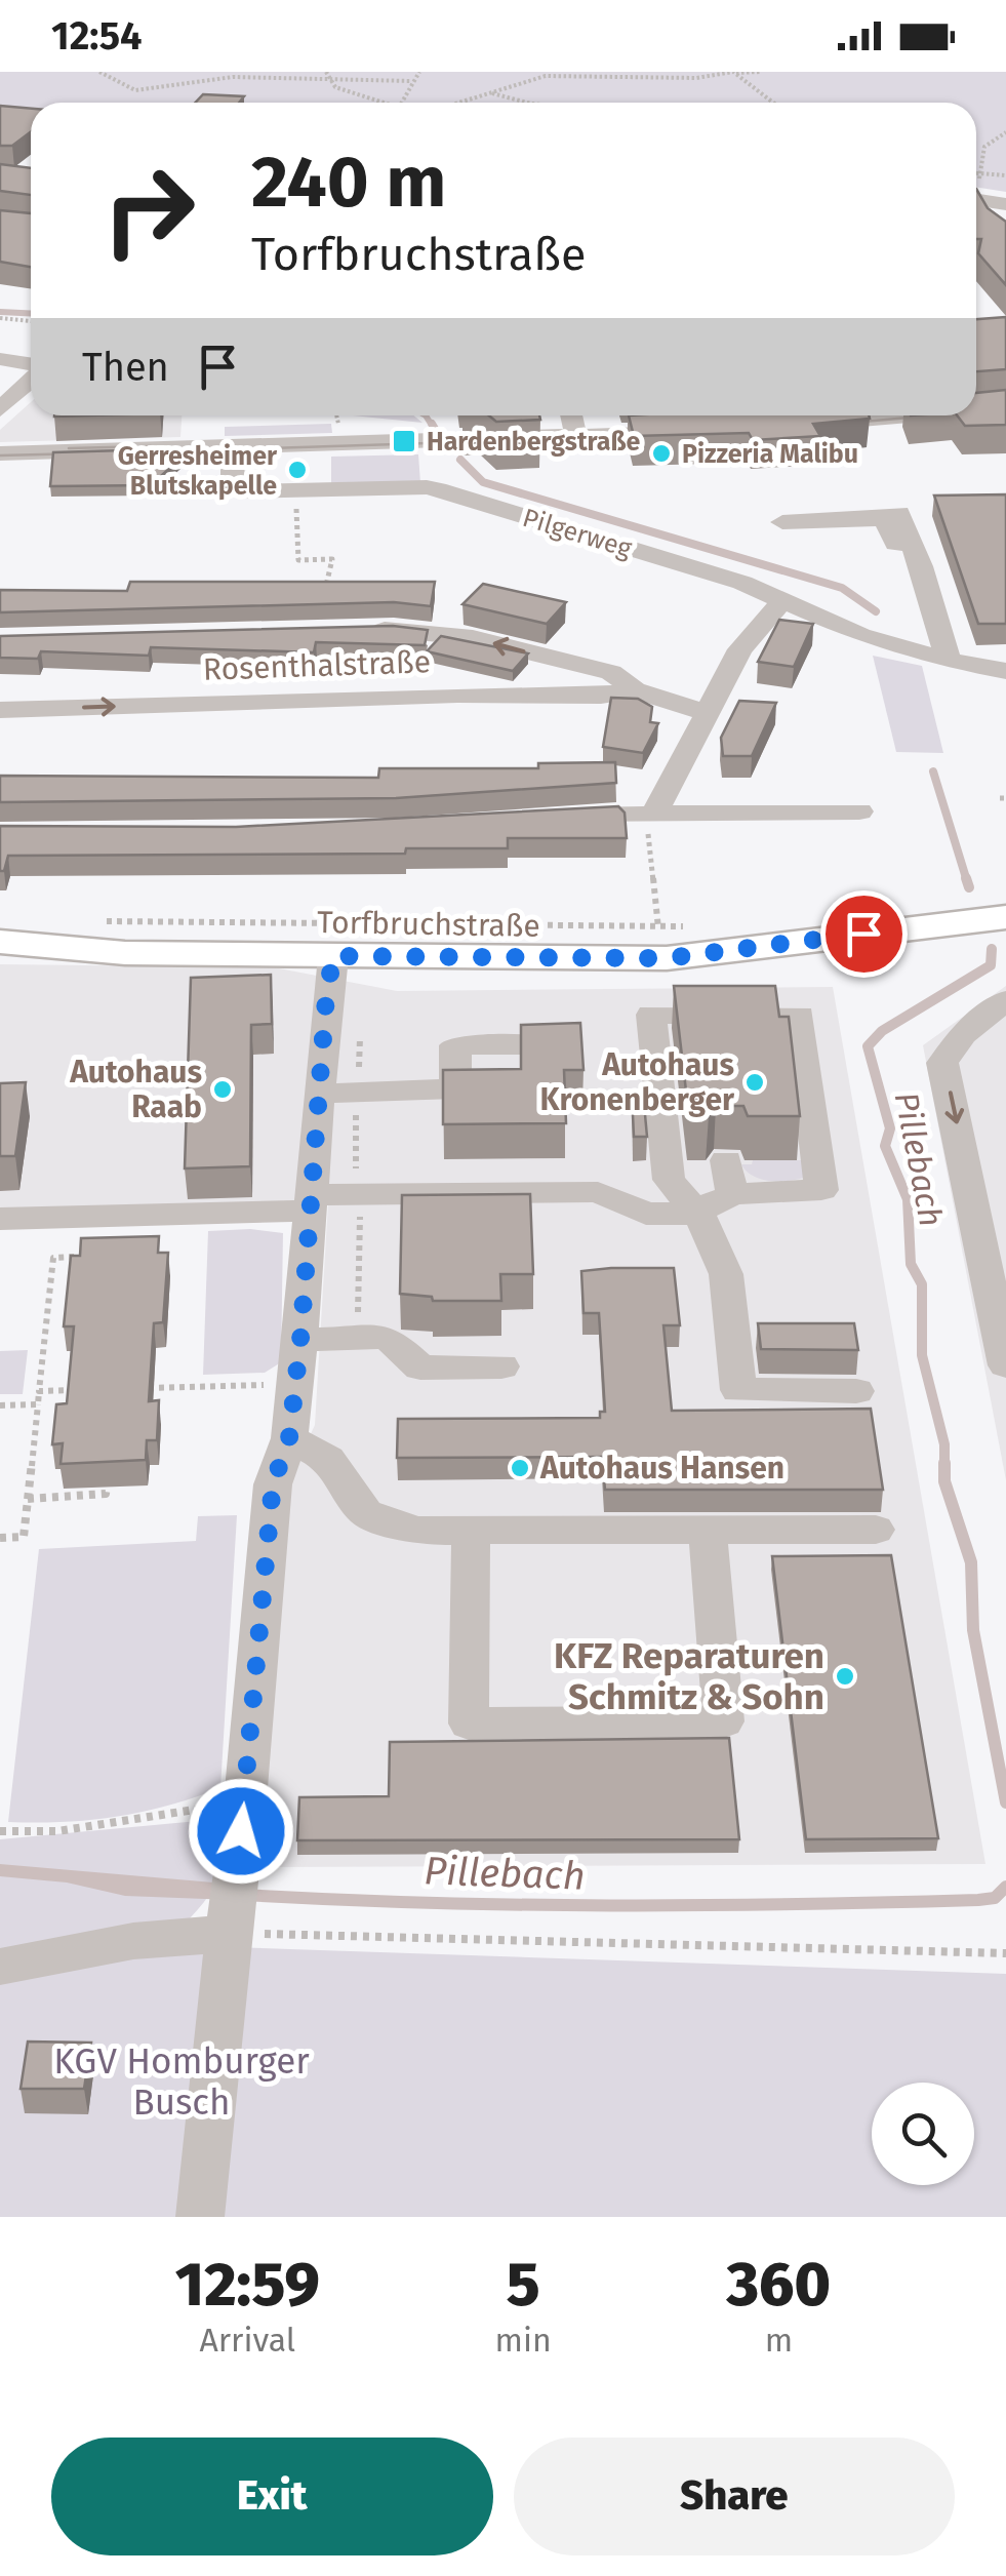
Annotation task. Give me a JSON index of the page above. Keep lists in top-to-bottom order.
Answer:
{
  "streets": {
    "main road": ["Torfbruchstraße"],
    "street": ["Pilgerweg", "Rosenthalstraße"]
  },
  "water": ["Pillebach"],
  "parks": ["KGV Homburger Busch"],
  "places": {
    "transit": ["Hardenbergstraße"],
    "other": [
      "Pizzeria Malibu",
      "Gerresheimer Blutskapelle",
      "Autohaus Kronenberger",
      "Autohaus Raab",
      "Autohaus Hansen",
      "KFZ Reparaturen Schmitz & Sohn"
    ]
  },
  "page": {
    "status": "12:54",
    "turn": ["240 m", "Torfbruchstraße"],
    "then": "Then",
    "eta": [
      "12:59",
      "Arrival",
      "5",
      "min",
      "360",
      "m"
    ],
    "buttons": ["Exit", "Share"]
  }
}
